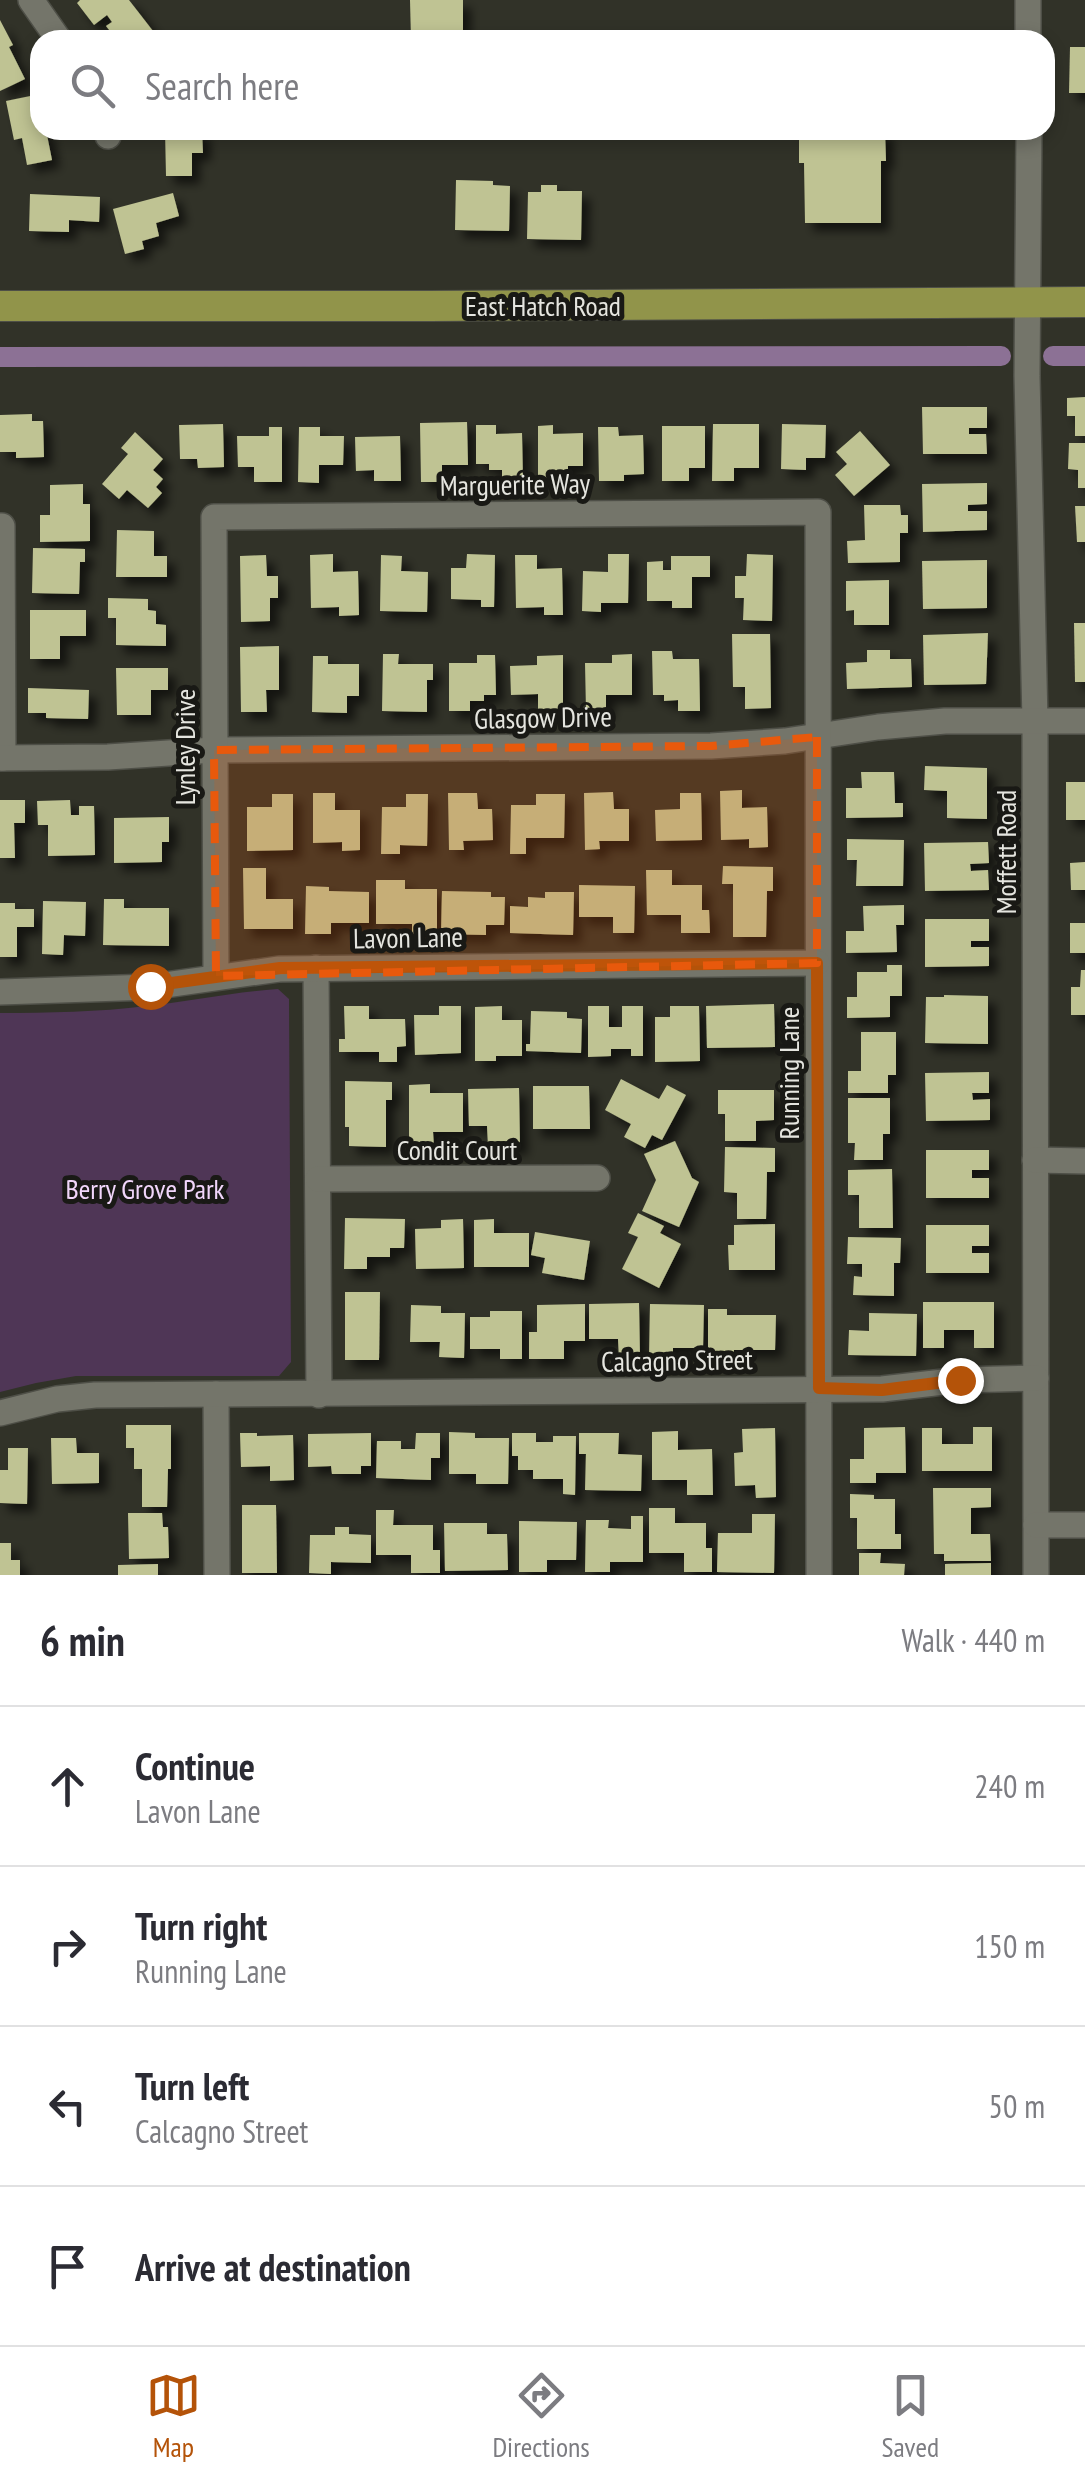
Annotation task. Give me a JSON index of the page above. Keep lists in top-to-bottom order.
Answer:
{
  "streets": {
    "main road": ["East Hatch Road"],
    "street": [
      "Marguerite Way",
      "Glasgow Drive",
      "Lynley Drive",
      "Moffett Road",
      "Lavon Lane",
      "Running Lane",
      "Condit Court",
      "Calcagno Street"
    ]
  },
  "crossings": [
    ["East Hatch Road", "Moffett Road"],
    ["Marguerite Way", "Lynley Drive"],
    ["Marguerite Way", "Running Lane"],
    ["Glasgow Drive", "Lynley Drive"],
    ["Glasgow Drive", "Moffett Road"],
    ["Glasgow Drive", "Running Lane"],
    ["Lynley Drive", "Lavon Lane"],
    ["Moffett Road", "Calcagno Street"],
    ["Lavon Lane", "Running Lane"],
    ["Running Lane", "Calcagno Street"]
  ],
  "parks": ["Berry Grove Park"],
  "page": {
    "search": "Search here",
    "heading": ["6 min", "Walk · 440 m"],
    "list": [
      ["Continue", "Lavon Lane", "240 m"],
      ["Turn right", "Running Lane", "150 m"],
      ["Turn left", "Calcagno Street", "50 m"],
      "Arrive at destination"
    ],
    "nav": ["Map", "Directions", "Saved"]
  }
}
